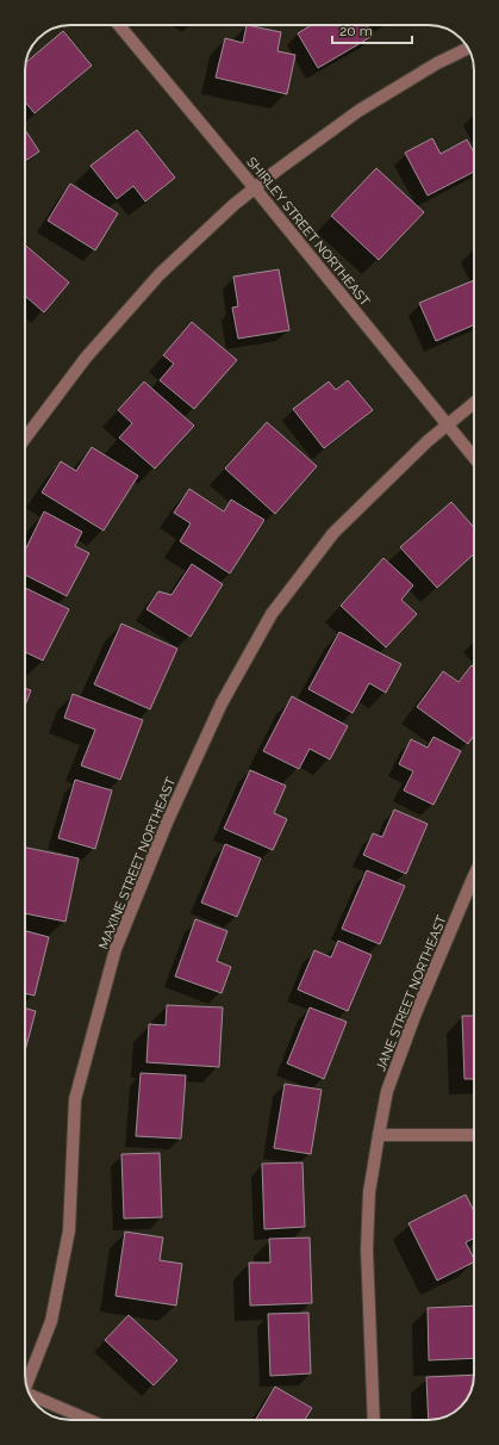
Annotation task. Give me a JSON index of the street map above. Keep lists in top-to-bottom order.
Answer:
{
  "streets": {
    "street": ["SHIRLEY STREET NORTHEAST", "MAXINE STREET NORTHEAST", "JANE STREET NORTHEAST"]
  },
  "crossings": [
    ["SHIRLEY STREET NORTHEAST", "MAXINE STREET NORTHEAST"]
  ],
  "scale_bar": "20 m"
}
